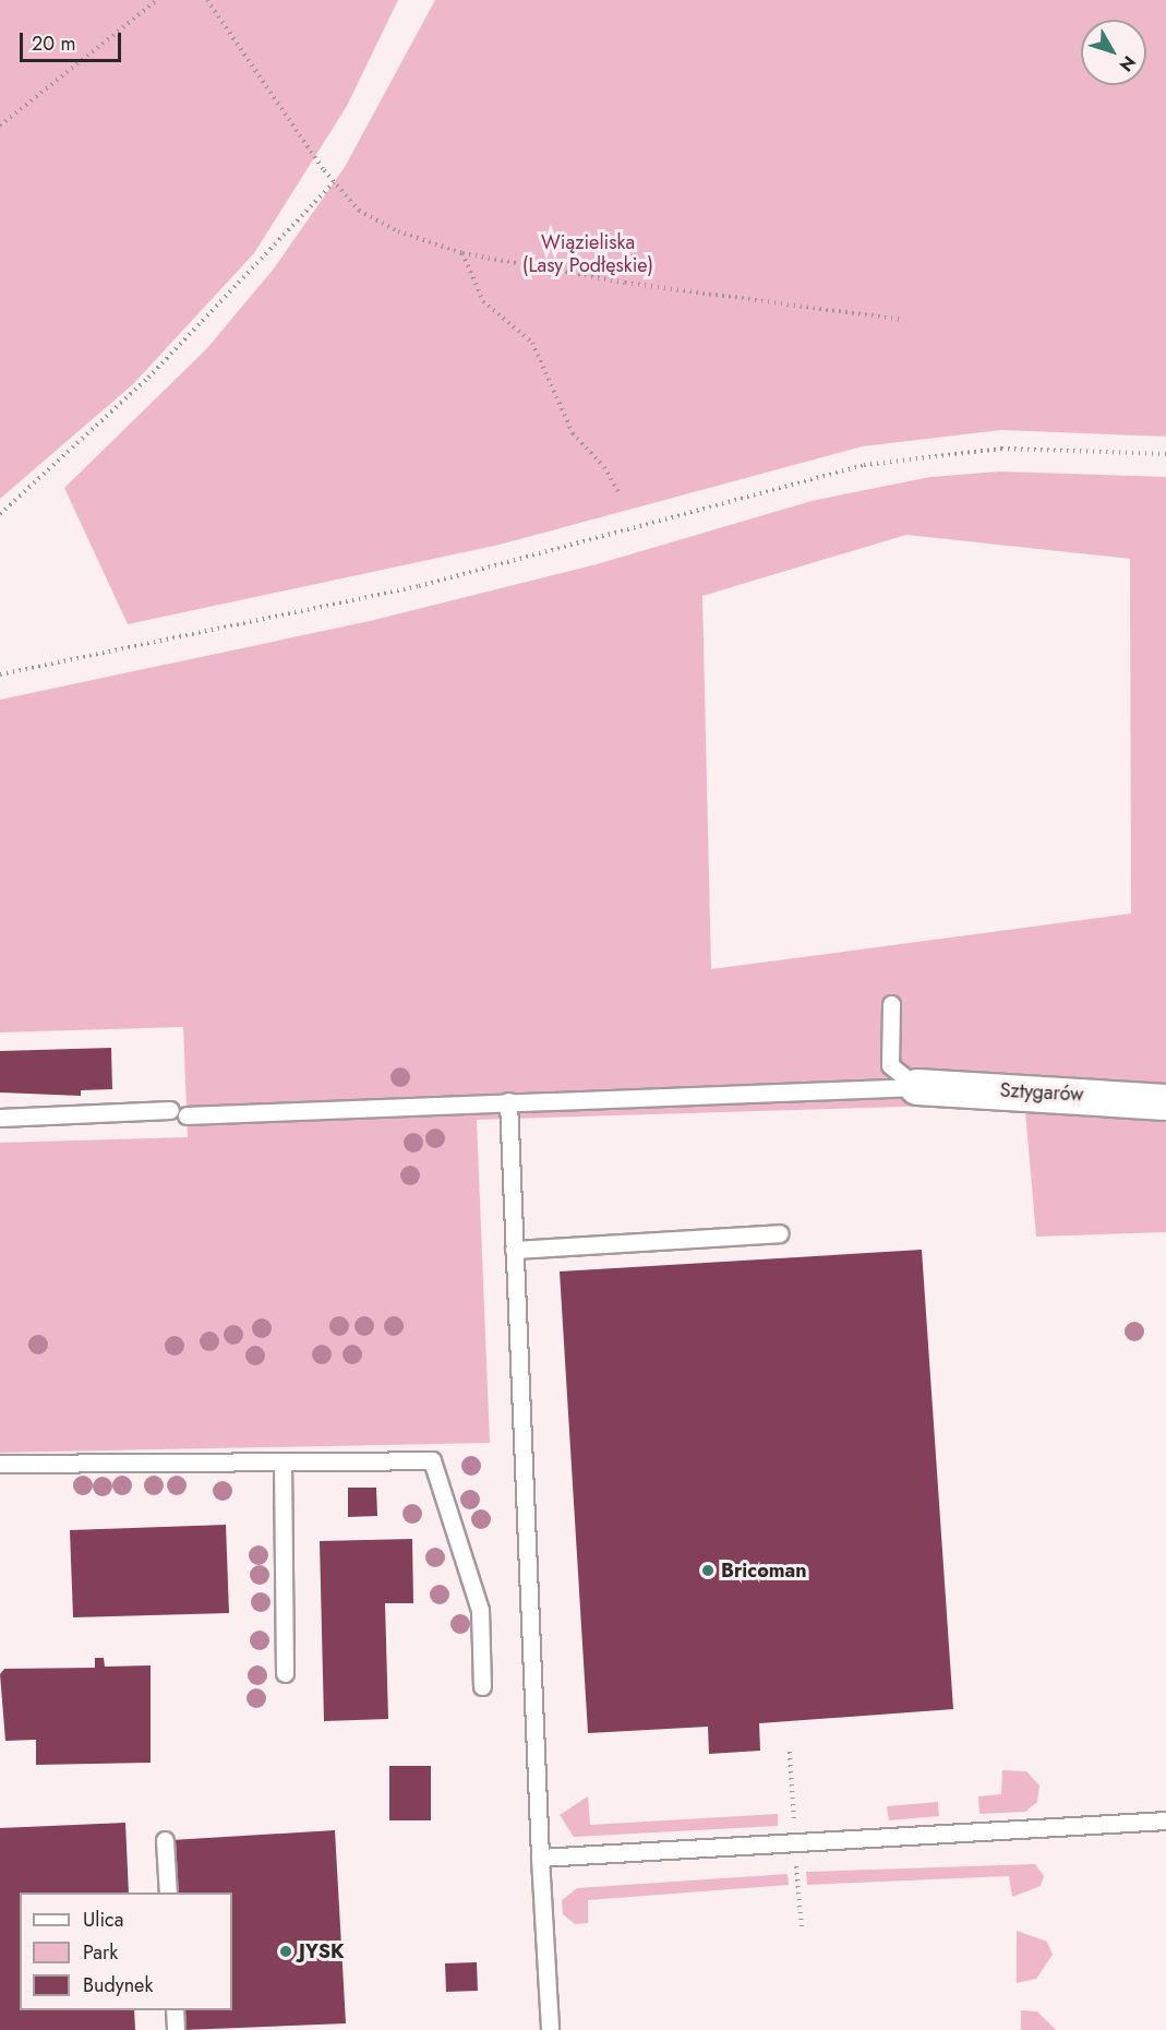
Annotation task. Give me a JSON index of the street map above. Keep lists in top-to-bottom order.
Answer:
{
  "streets": {
    "street": ["Sztygarów"]
  },
  "parks": ["Wiązieliska (Lasy Podłęskie)"],
  "places": ["Bricoman", "JYSK"],
  "legend": ["Ulica", "Park", "Budynek"],
  "scale_bar": "20 m",
  "north": "bottom right"
}
